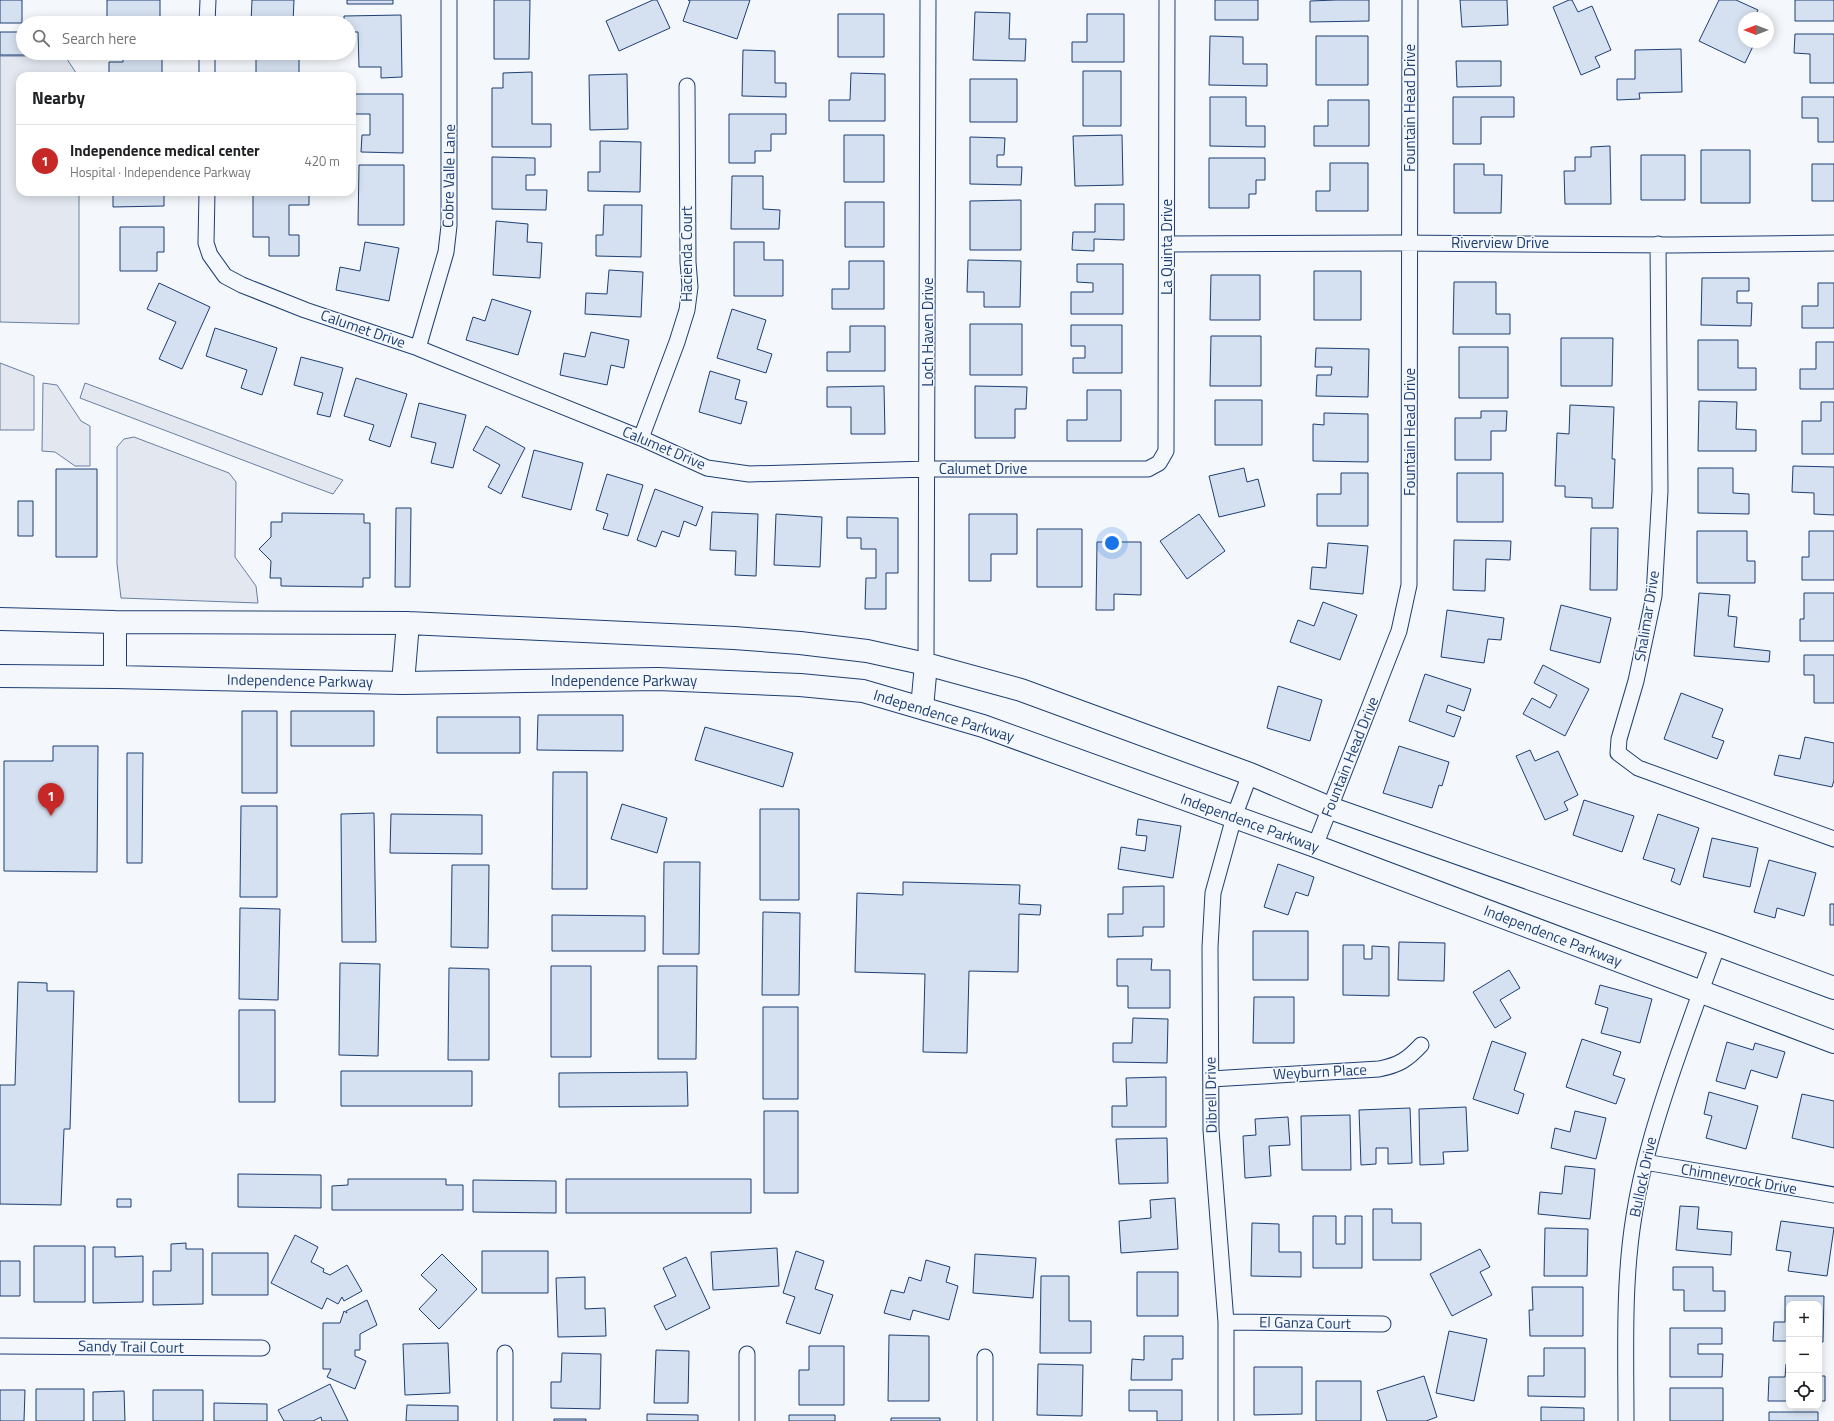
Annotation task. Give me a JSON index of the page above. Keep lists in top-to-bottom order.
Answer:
{
  "streets": {
    "main road": ["Independence Parkway"],
    "street": [
      "Fountain Head Drive",
      "Cobre Valle Lane",
      "Riverview Drive",
      "La Quinta Drive",
      "Hacienda Court",
      "Calumet Drive",
      "Loch Haven Drive",
      "Shalimar Drive",
      "Weyburn Place",
      "Dibrell Drive",
      "Bullock Drive",
      "Chimneyrock Drive",
      "El Ganza Court",
      "Sandy Trail Court"
    ]
  },
  "crossings": [
    ["Fountain Head Drive", "Riverview Drive"],
    ["Fountain Head Drive", "Independence Parkway"],
    ["Cobre Valle Lane", "Calumet Drive"],
    ["Riverview Drive", "La Quinta Drive"],
    ["Riverview Drive", "Shalimar Drive"],
    ["La Quinta Drive", "Calumet Drive"],
    ["Hacienda Court", "Calumet Drive"],
    ["Calumet Drive", "Loch Haven Drive"],
    ["Independence Parkway", "Dibrell Drive"],
    ["Independence Parkway", "Bullock Drive"],
    ["Weyburn Place", "Dibrell Drive"],
    ["Dibrell Drive", "El Ganza Court"],
    ["Bullock Drive", "Chimneyrock Drive"]
  ],
  "north": "left",
  "page": {
    "search": "Search here",
    "heading": "Nearby",
    "list": [
      {
        "mark": "1",
        "name": "Independence medical center",
        "note": "Hospital · Independence Parkway",
        "value": "420 m"
      }
    ],
    "pins": "1",
    "map_buttons": ["+", "−"]
  }
}
